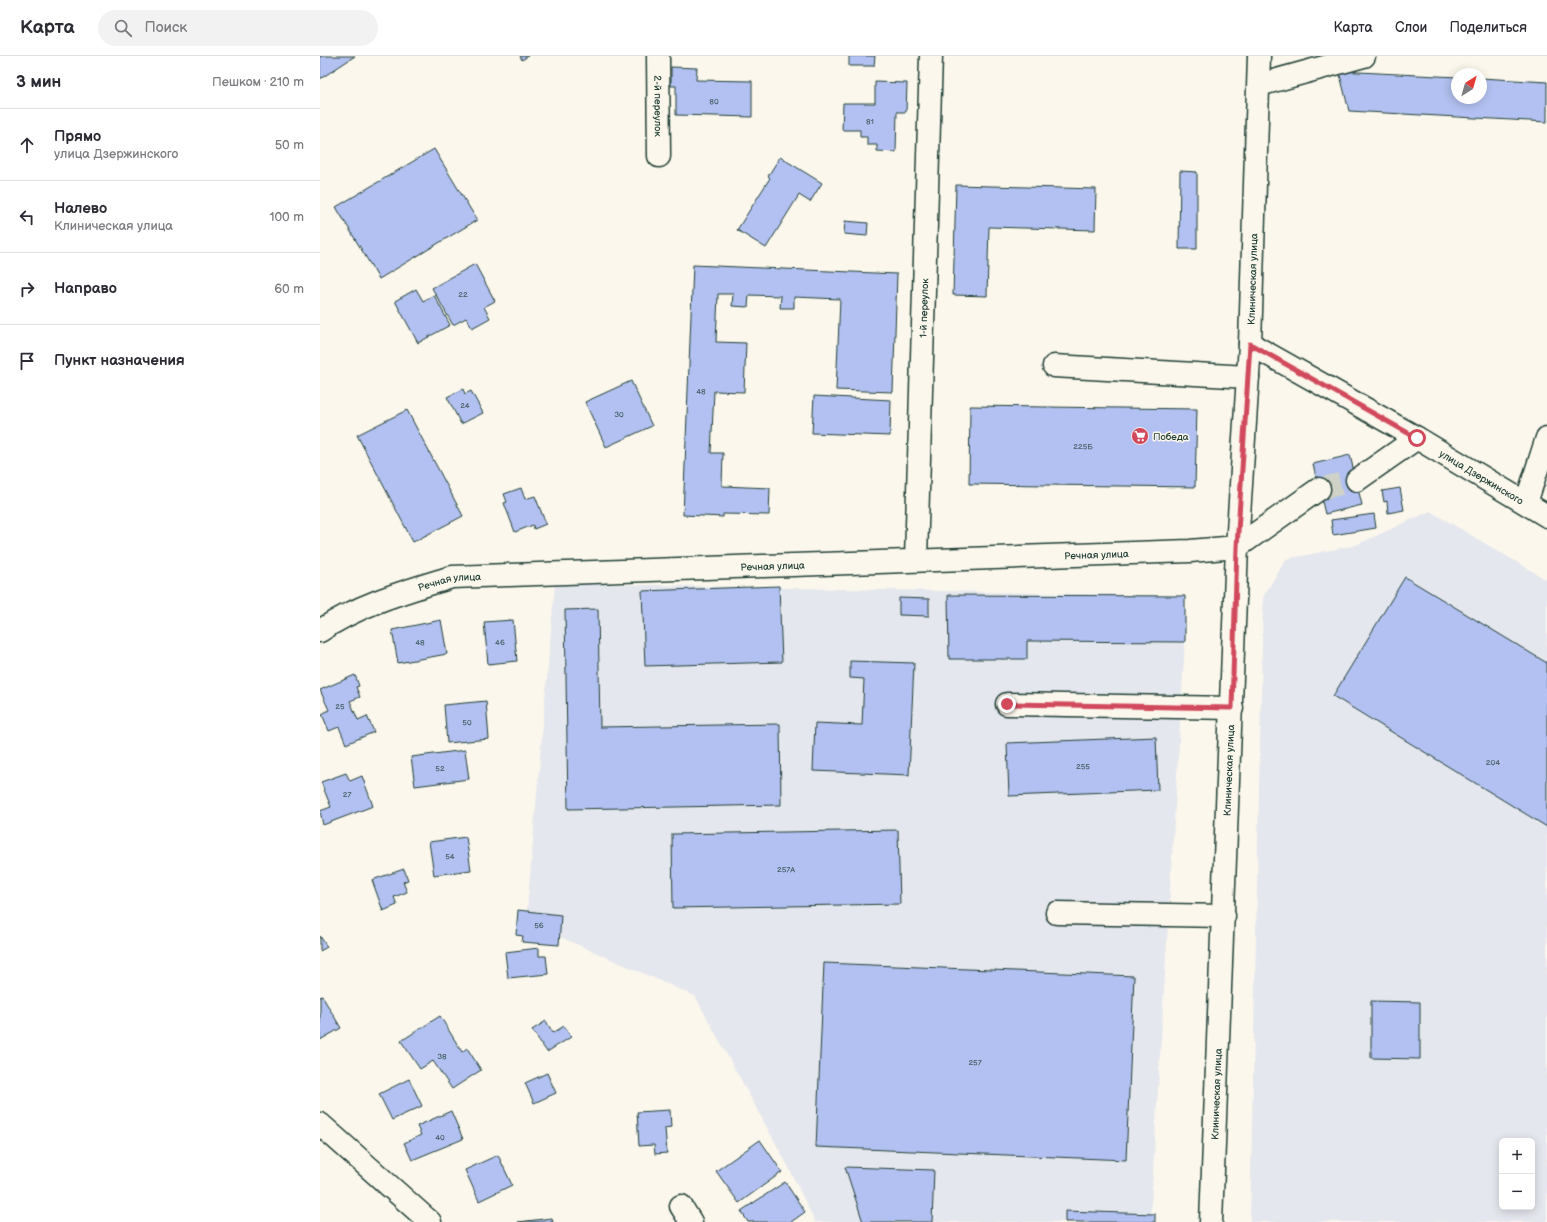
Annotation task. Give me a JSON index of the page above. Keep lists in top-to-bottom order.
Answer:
{
  "streets": {
    "street": [
      "2-й переулок",
      "Клиническая улица",
      "1-й переулок",
      "улица Дзержинского",
      "Речная улица"
    ]
  },
  "crossings": [
    ["Клиническая улица", "улица Дзержинского"],
    ["Клиническая улица", "Речная улица"],
    ["1-й переулок", "Речная улица"]
  ],
  "places": {
    "supermarket": ["Победа"]
  },
  "house_numbers": [
    "80",
    "81",
    "22",
    "48",
    "24",
    "30",
    "225Б",
    "48",
    "46",
    "25",
    "50",
    "204",
    "255",
    "52",
    "27",
    "54",
    "257А",
    "56",
    "38",
    "257",
    "40"
  ],
  "north": "top right",
  "page": {
    "header": "Карта",
    "search": "Поиск",
    "nav": ["Карта", "Слои", "Поделиться"],
    "heading": ["3 мин", "Пешком · 210 m"],
    "list": [
      ["Прямо", "улица Дзержинского", "50 m"],
      ["Налево", "Клиническая улица", "100 m"],
      ["Направо", "60 m"],
      "Пункт назначения"
    ],
    "map_buttons": ["+", "−"]
  }
}
